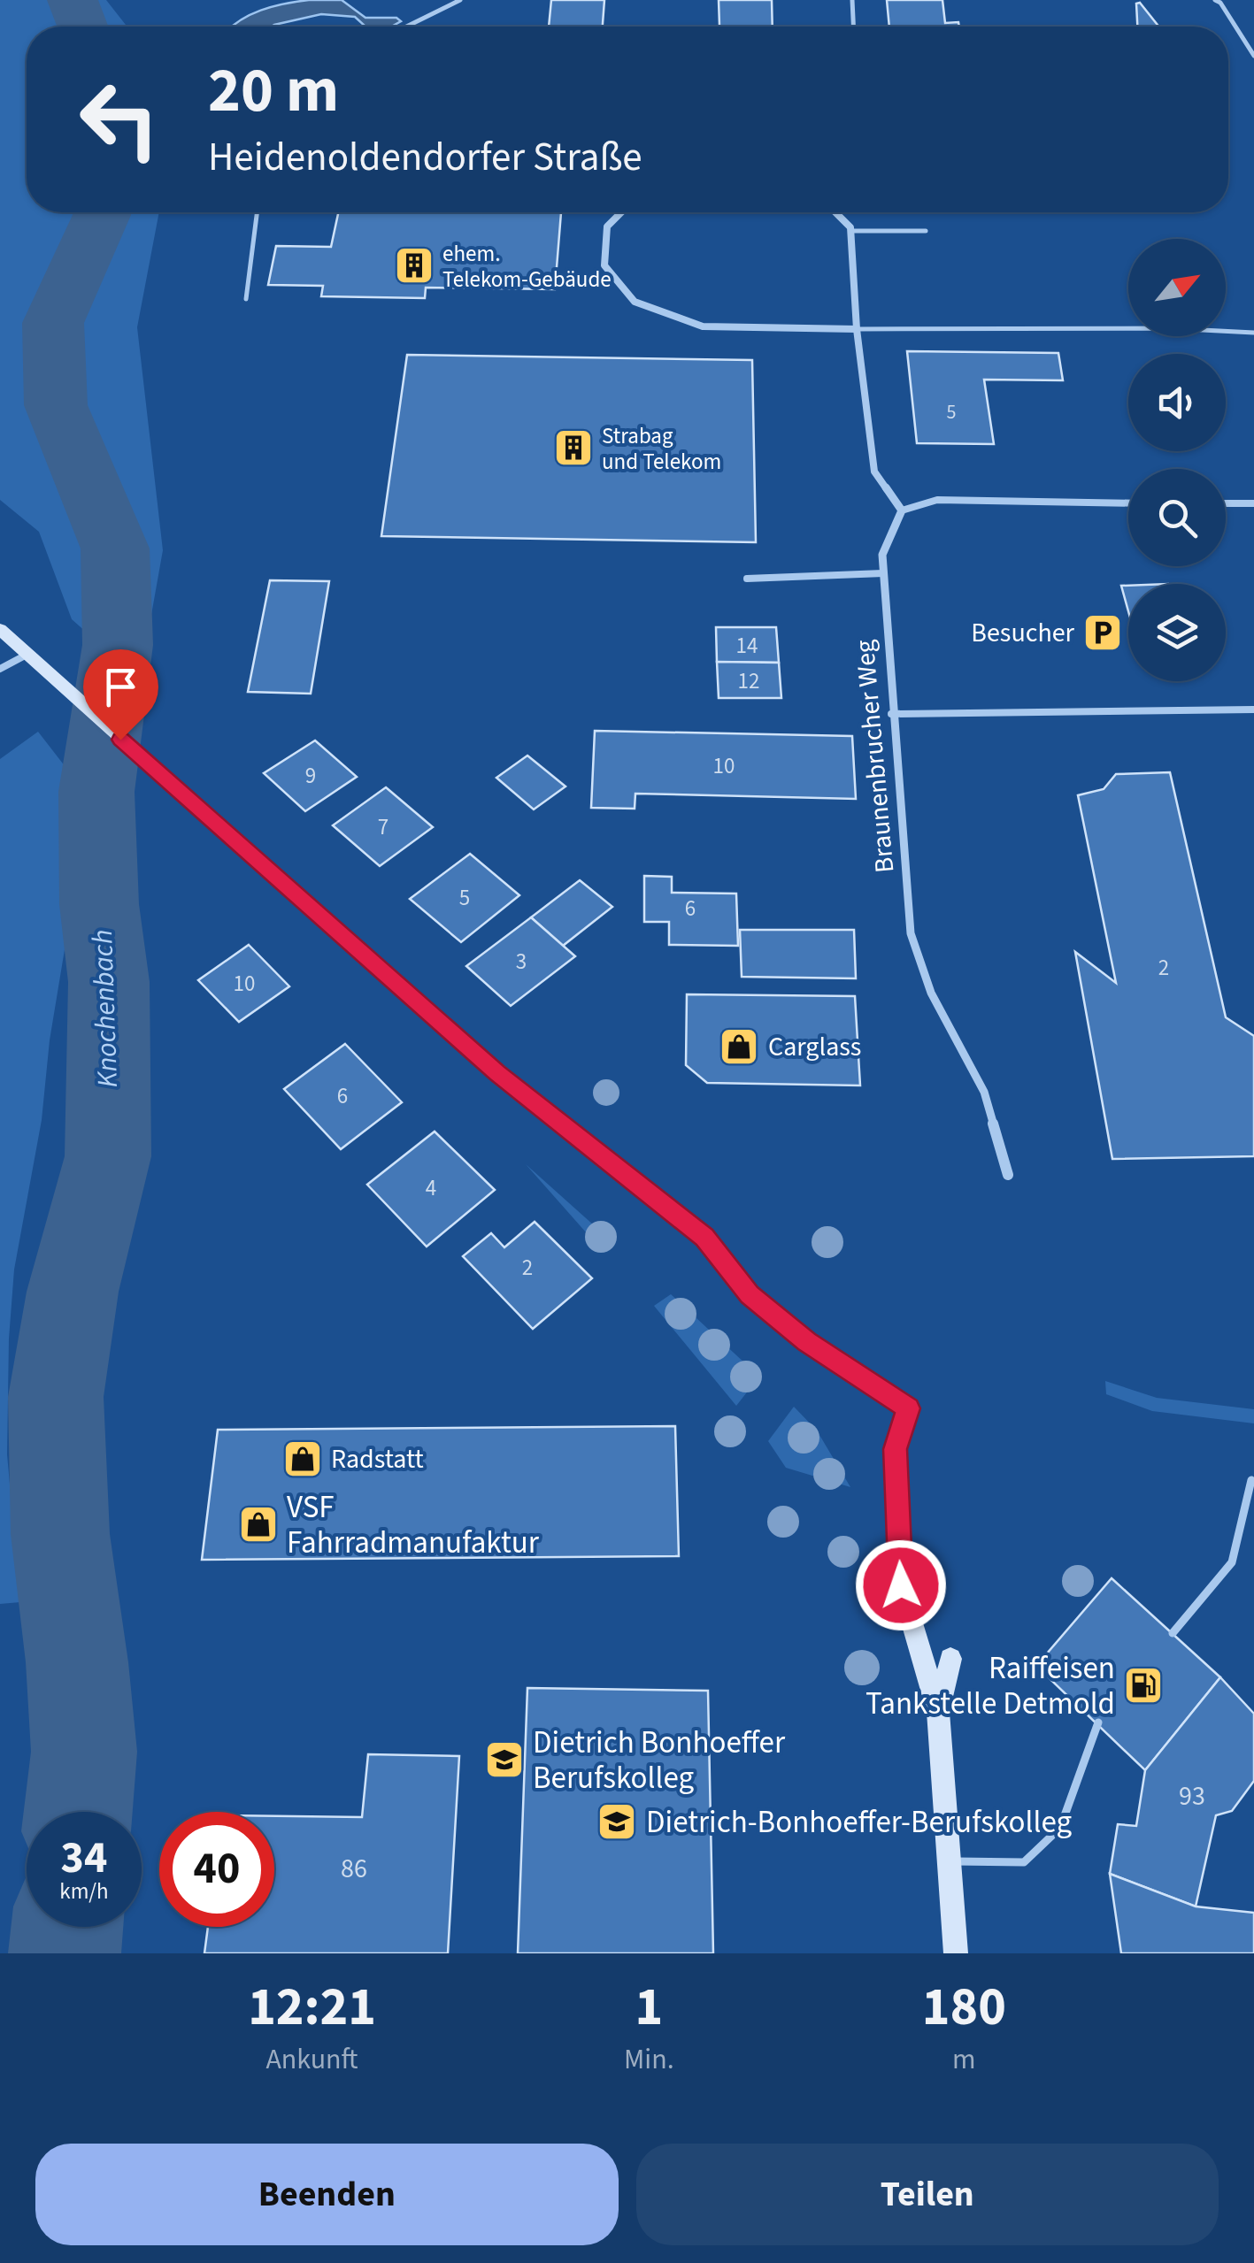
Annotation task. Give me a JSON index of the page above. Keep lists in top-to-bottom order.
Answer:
{
  "streets": {
    "street": ["Braunenbrucher Weg"]
  },
  "water": ["Knochenbach"],
  "places": {
    "building": ["ehem. Telekom-Gebäude", "Strabag und Telekom"],
    "parking": ["Besucher"],
    "shop": ["Carglass", "Radstatt", "VSF Fahrradmanufaktur"],
    "fuel station": ["Raiffeisen Tankstelle Detmold"],
    "school or university": ["Dietrich Bonhoeffer Berufskolleg", "Dietrich-Bonhoeffer-Berufskolleg"]
  },
  "house_numbers": [
    "5",
    "14",
    "12",
    "10",
    "9",
    "7",
    "5",
    "6",
    "3",
    "2",
    "10",
    "6",
    "4",
    "2",
    "93",
    "86"
  ],
  "north": "top right",
  "page": {
    "turn": ["20 m", "Heidenoldendorfer Straße"],
    "speed": "34 km/h",
    "limit": "40",
    "eta": [
      "12:21",
      "Ankunft",
      "1",
      "Min.",
      "180",
      "m"
    ],
    "buttons": ["Beenden", "Teilen"]
  }
}
